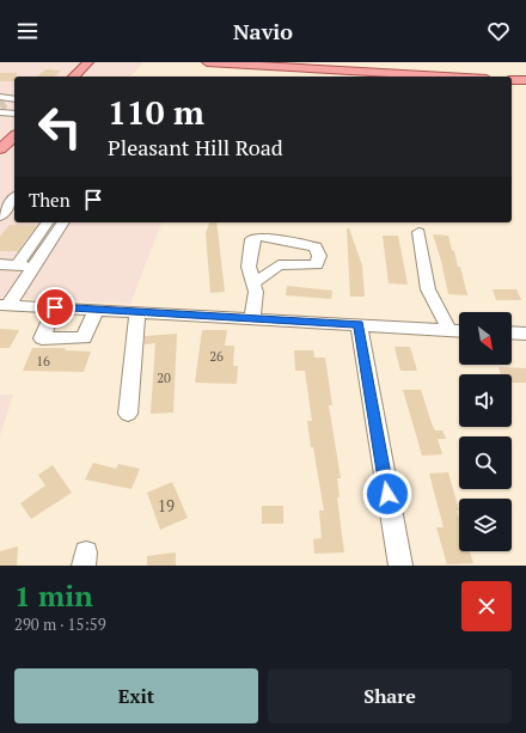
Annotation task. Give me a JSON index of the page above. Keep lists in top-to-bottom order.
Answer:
{
  "house_numbers": [
    "26",
    "16",
    "20",
    "19"
  ],
  "north": "bottom right",
  "page": {
    "header": "Navio",
    "turn": ["110 m", "Pleasant Hill Road"],
    "then": "Then",
    "heading": ["1 min", "290 m · 15:59"],
    "buttons": ["Exit", "Share"]
  }
}
